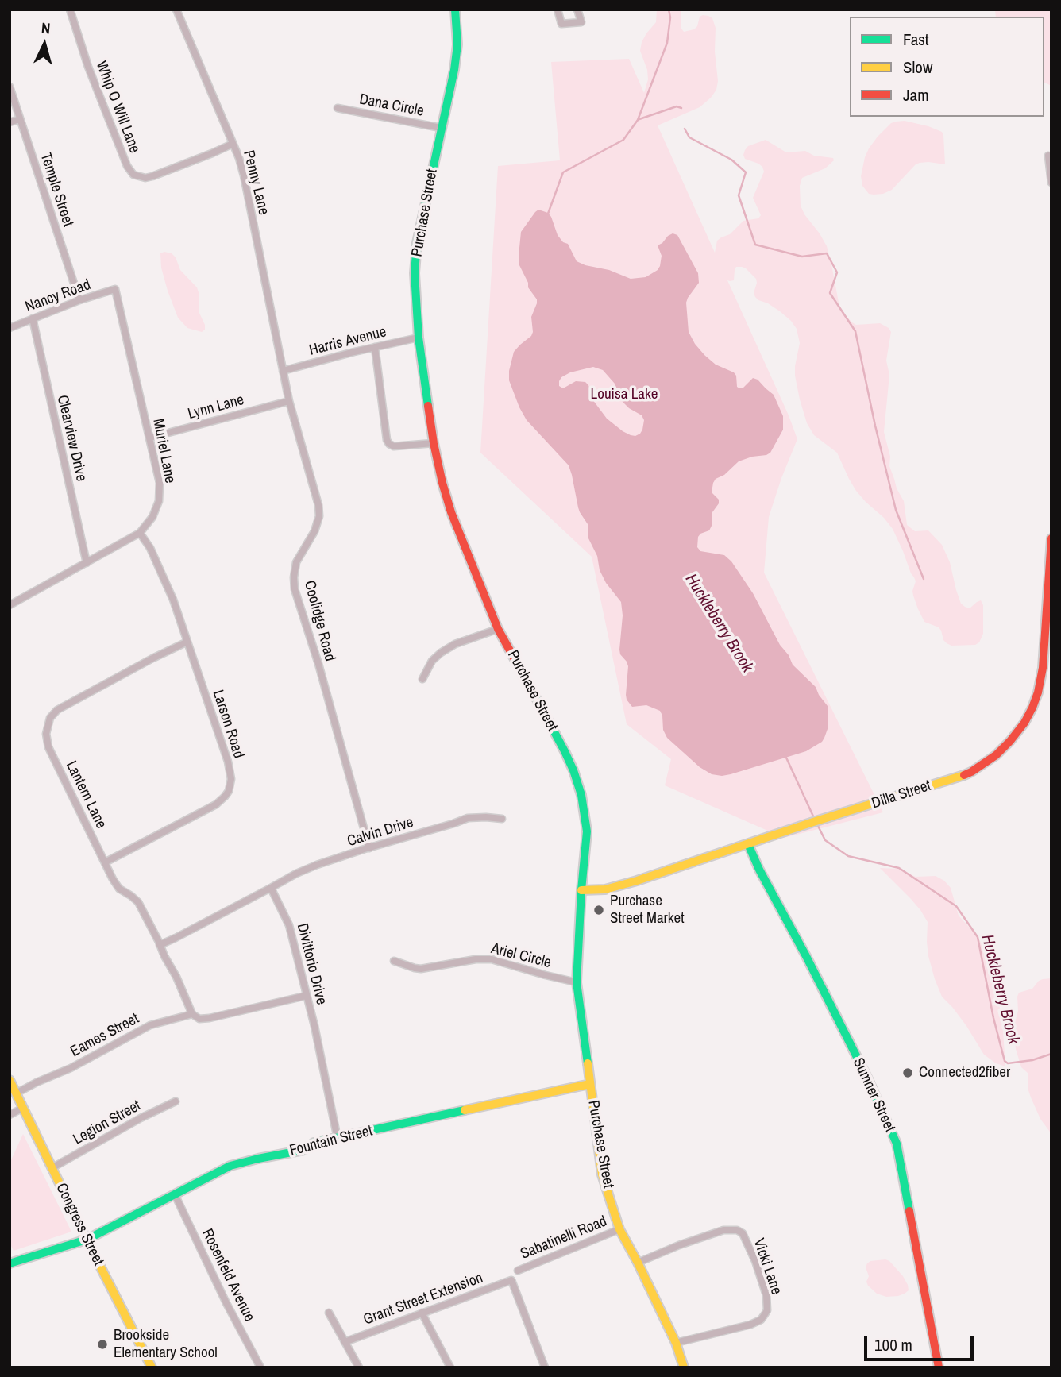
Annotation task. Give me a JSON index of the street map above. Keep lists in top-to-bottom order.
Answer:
{
  "streets": {
    "main road": [
      "Purchase Street",
      "Dilla Street",
      "Sumner Street",
      "Fountain Street",
      "Congress Street"
    ],
    "street": [
      "Dana Circle",
      "Whip O Will Lane",
      "Penny Lane",
      "Temple Street",
      "Nancy Road",
      "Harris Avenue",
      "Lynn Lane",
      "Clearview Drive",
      "Muriel Lane",
      "Coolidge Road",
      "Larson Road",
      "Lantern Lane",
      "Calvin Drive",
      "Ariel Circle",
      "Divittorio Drive",
      "Eames Street",
      "Legion Street",
      "Sabatinelli Road",
      "Vicki Lane",
      "Rosenfeld Avenue",
      "Grant Street Extension"
    ]
  },
  "crossings": [
    ["Dana Circle", "Purchase Street"],
    ["Whip O Will Lane", "Penny Lane"],
    ["Penny Lane", "Harris Avenue"],
    ["Penny Lane", "Coolidge Road"],
    ["Temple Street", "Nancy Road"],
    ["Purchase Street", "Harris Avenue"],
    ["Purchase Street", "Dilla Street"],
    ["Purchase Street", "Ariel Circle"],
    ["Purchase Street", "Fountain Street"],
    ["Purchase Street", "Sabatinelli Road"],
    ["Purchase Street", "Vicki Lane"],
    ["Nancy Road", "Clearview Drive"],
    ["Nancy Road", "Muriel Lane"],
    ["Harris Avenue", "Coolidge Road"],
    ["Lynn Lane", "Muriel Lane"],
    ["Lynn Lane", "Coolidge Road"],
    ["Clearview Drive", "Muriel Lane"],
    ["Muriel Lane", "Larson Road"],
    ["Coolidge Road", "Calvin Drive"],
    ["Larson Road", "Lantern Lane"],
    ["Lantern Lane", "Eames Street"],
    ["Dilla Street", "Sumner Street"],
    ["Calvin Drive", "Divittorio Drive"],
    ["Divittorio Drive", "Eames Street"],
    ["Divittorio Drive", "Fountain Street"],
    ["Eames Street", "Congress Street"],
    ["Legion Street", "Congress Street"],
    ["Fountain Street", "Congress Street"],
    ["Fountain Street", "Rosenfeld Avenue"]
  ],
  "water": ["Huckleberry Brook"],
  "parks": ["Louisa Lake"],
  "places": ["Purchase Street Market", "Connected2fiber", "Brookside Elementary School"],
  "legend": ["Fast", "Slow", "Jam"],
  "scale_bar": "100 m",
  "north": "top"
}
